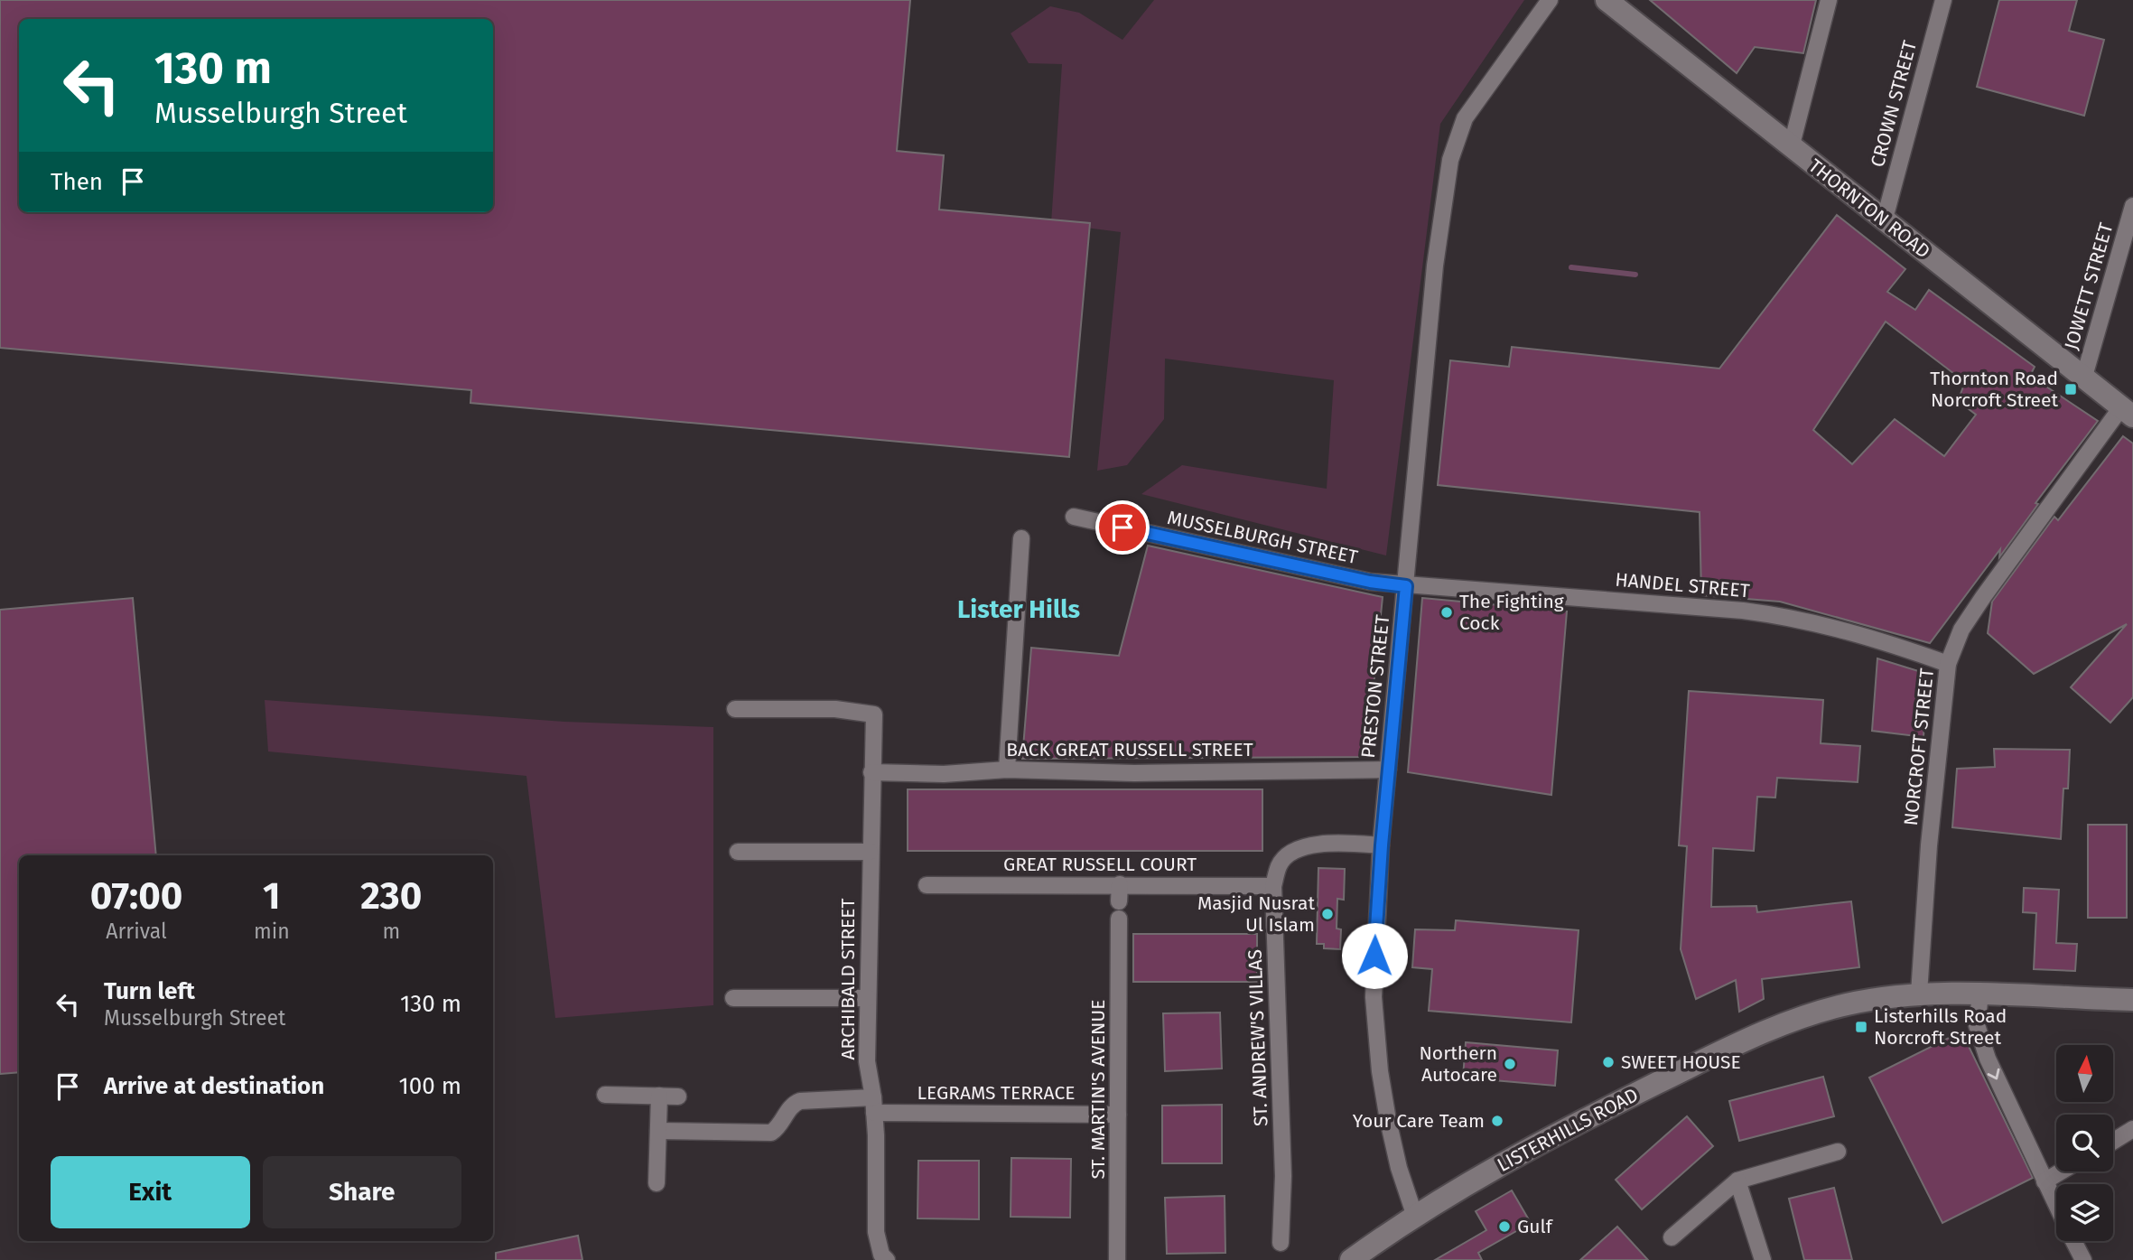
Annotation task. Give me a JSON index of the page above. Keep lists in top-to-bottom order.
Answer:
{
  "streets": {
    "street": [
      "CROWN STREET",
      "THORNTON ROAD",
      "JOWETT STREET",
      "MUSSELBURGH STREET",
      "HANDEL STREET",
      "PRESTON STREET",
      "NORCROFT STREET",
      "BACK GREAT RUSSELL STREET",
      "GREAT RUSSELL COURT",
      "ARCHIBALD STREET",
      "ST. ANDREW'S VILLAS",
      "ST. MARTIN'S AVENUE",
      "LEGRAMS TERRACE",
      "LISTERHILLS ROAD"
    ]
  },
  "crossings": [
    ["CROWN STREET", "THORNTON ROAD"],
    ["THORNTON ROAD", "JOWETT STREET"],
    ["THORNTON ROAD", "NORCROFT STREET"],
    ["MUSSELBURGH STREET", "HANDEL STREET"],
    ["MUSSELBURGH STREET", "PRESTON STREET"],
    ["HANDEL STREET", "PRESTON STREET"],
    ["HANDEL STREET", "NORCROFT STREET"],
    ["PRESTON STREET", "BACK GREAT RUSSELL STREET"],
    ["PRESTON STREET", "ST. ANDREW'S VILLAS"],
    ["PRESTON STREET", "LISTERHILLS ROAD"],
    ["NORCROFT STREET", "LISTERHILLS ROAD"],
    ["BACK GREAT RUSSELL STREET", "ARCHIBALD STREET"],
    ["GREAT RUSSELL COURT", "ST. ANDREW'S VILLAS"],
    ["ARCHIBALD STREET", "LEGRAMS TERRACE"],
    ["ST. MARTIN'S AVENUE", "LEGRAMS TERRACE"]
  ],
  "districts": ["Lister Hills"],
  "places": {
    "transit": ["Thornton Road Norcroft Street", "Listerhills Road Norcroft Street"],
    "other": [
      "The Fighting Cock",
      "Masjid Nusrat Ul Islam",
      "SWEET HOUSE",
      "Northern Autocare",
      "Your Care Team",
      "Gulf"
    ]
  },
  "north": "top",
  "page": {
    "turn": ["130 m", "Musselburgh Street"],
    "then": "Then",
    "eta": [
      "07:00",
      "Arrival",
      "1",
      "min",
      "230",
      "m"
    ],
    "list": [
      {
        "name": "Turn left",
        "note": "Musselburgh Street",
        "value": "130 m"
      },
      {
        "name": "Arrive at destination",
        "value": "100 m"
      }
    ],
    "buttons": ["Exit", "Share"]
  }
}
